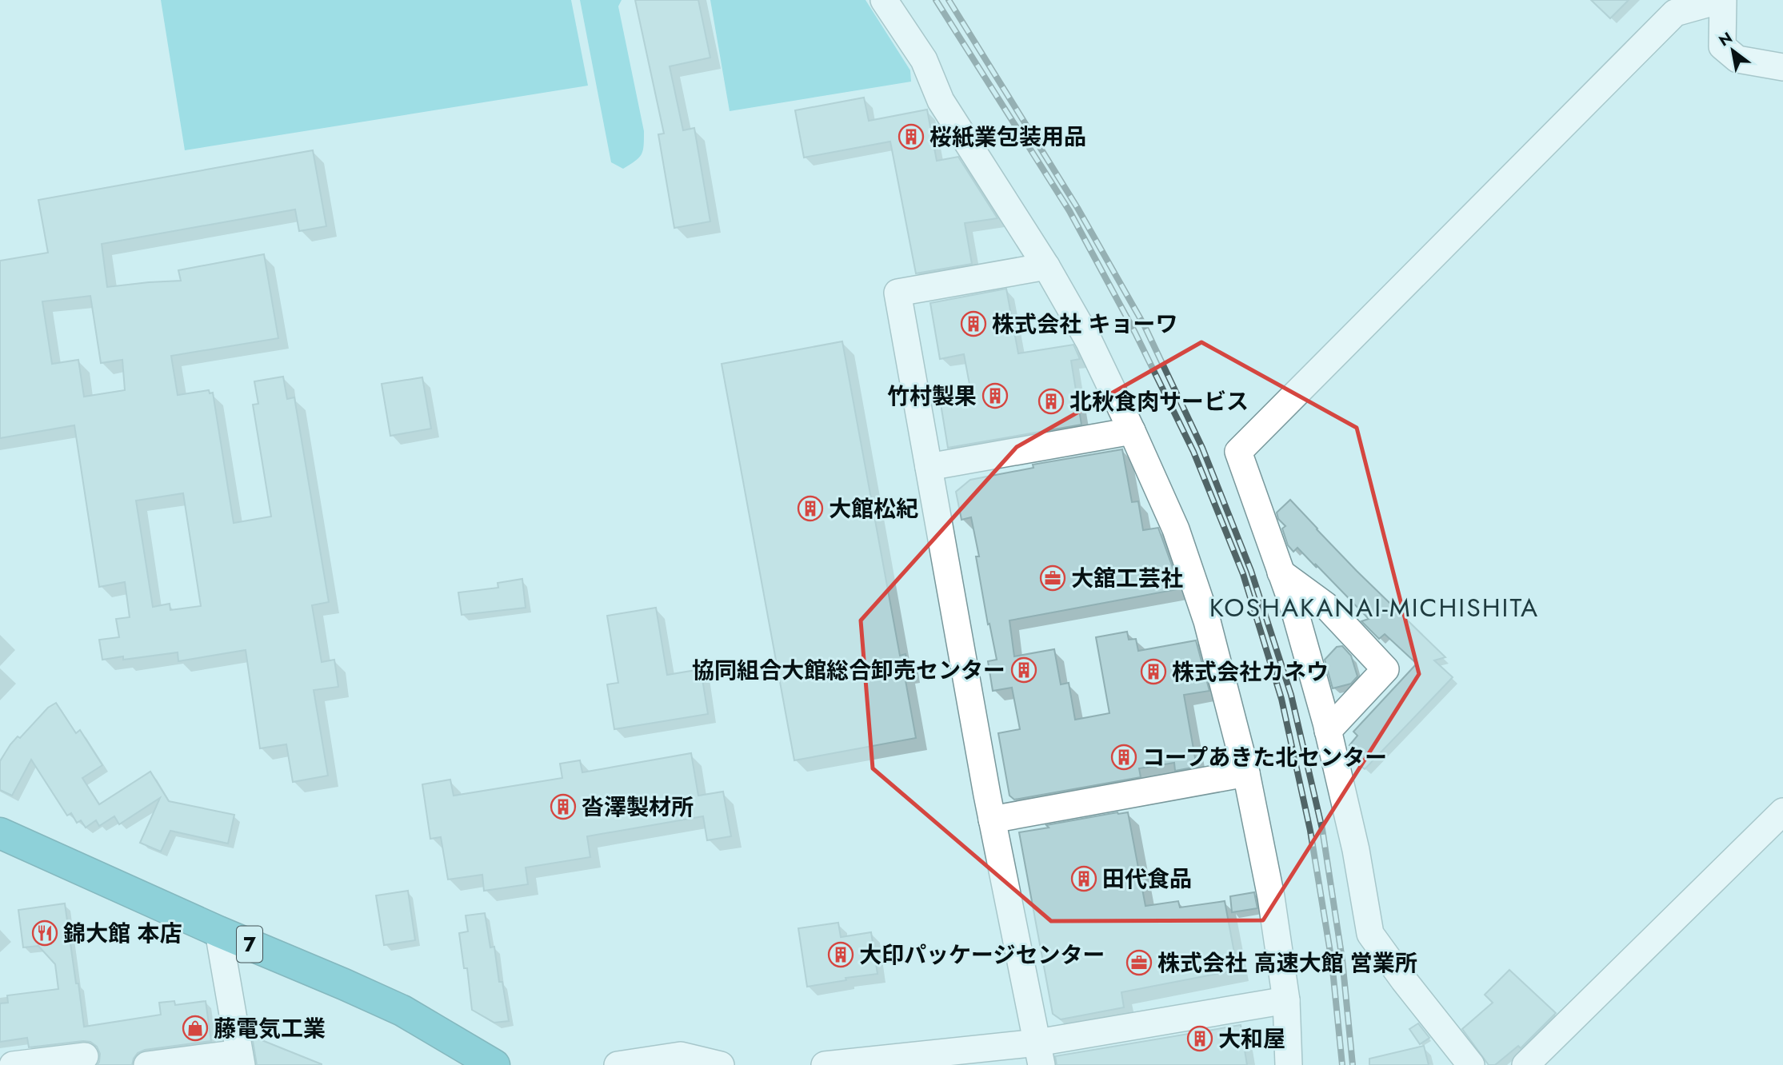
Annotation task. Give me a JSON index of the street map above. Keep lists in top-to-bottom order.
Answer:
{
  "streets": {
    "highway": ["7"]
  },
  "districts": ["KOSHAKANAI-MICHISHITA"],
  "places": {
    "building": [
      "桜紙業包装用品",
      "株式会社 キョーワ",
      "竹村製果",
      "北秋食肉サービス",
      "大館松紀",
      "協同組合大館総合卸売センター",
      "株式会社カネウ",
      "コープあきた北センター",
      "沓澤製材所",
      "田代食品",
      "大印パッケージセンター",
      "大和屋"
    ],
    "office": ["大舘工芸社", "株式会社 高速大館 営業所"],
    "restaurant": ["錦大館 本店"],
    "shop": ["藤電気工業"]
  },
  "north": "top left"
}
